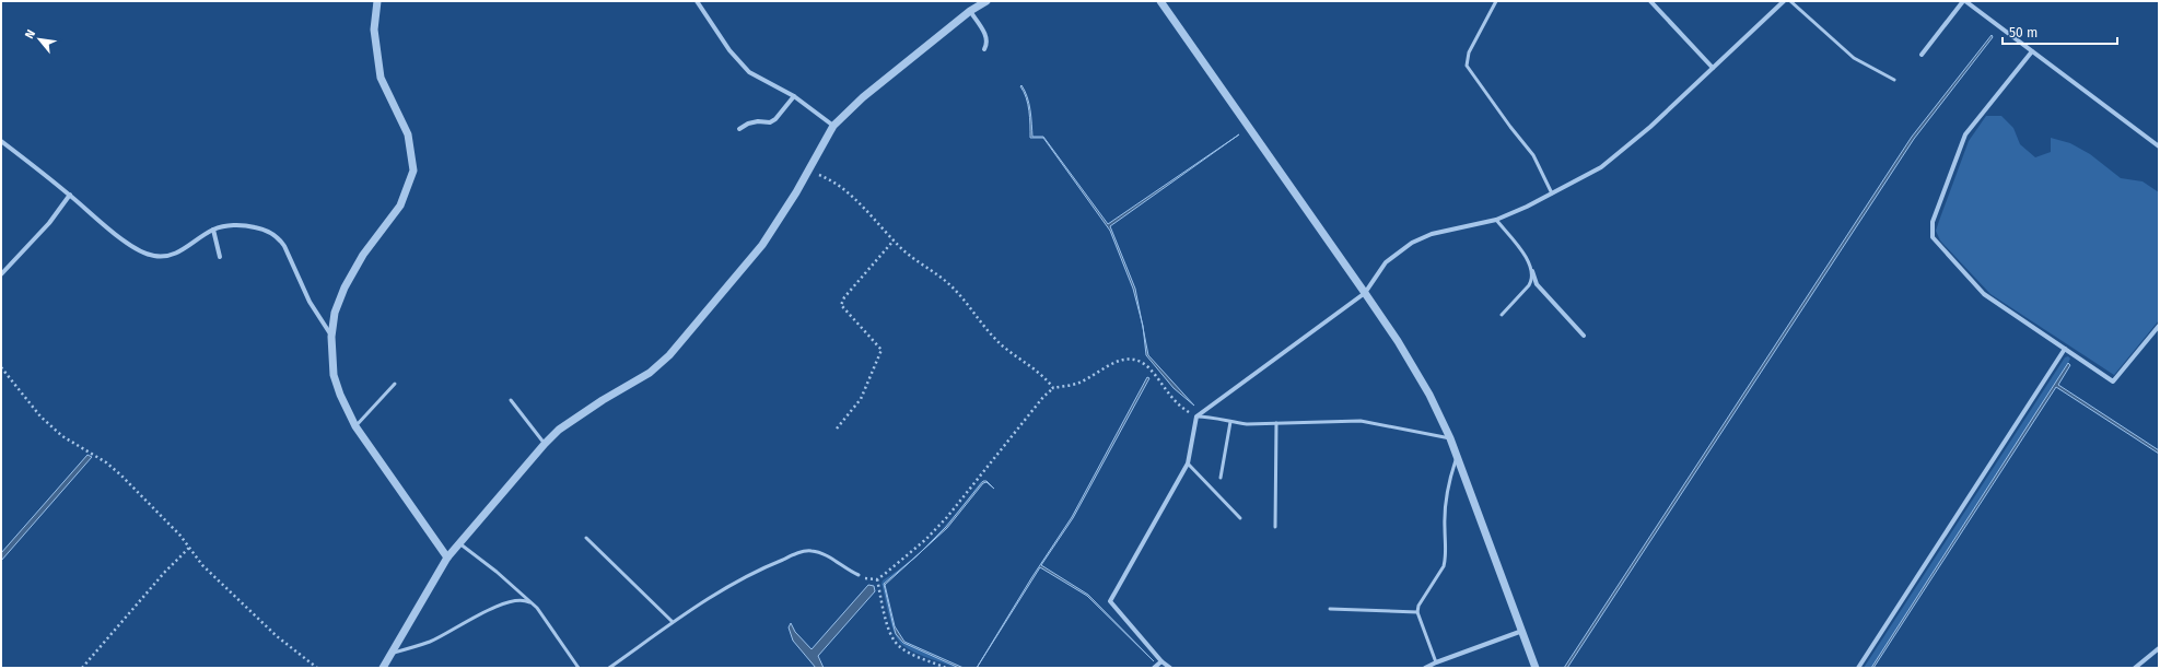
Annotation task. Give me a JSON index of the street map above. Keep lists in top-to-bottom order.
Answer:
{
  "scale_bar": "50 m",
  "north": "top left"
}
